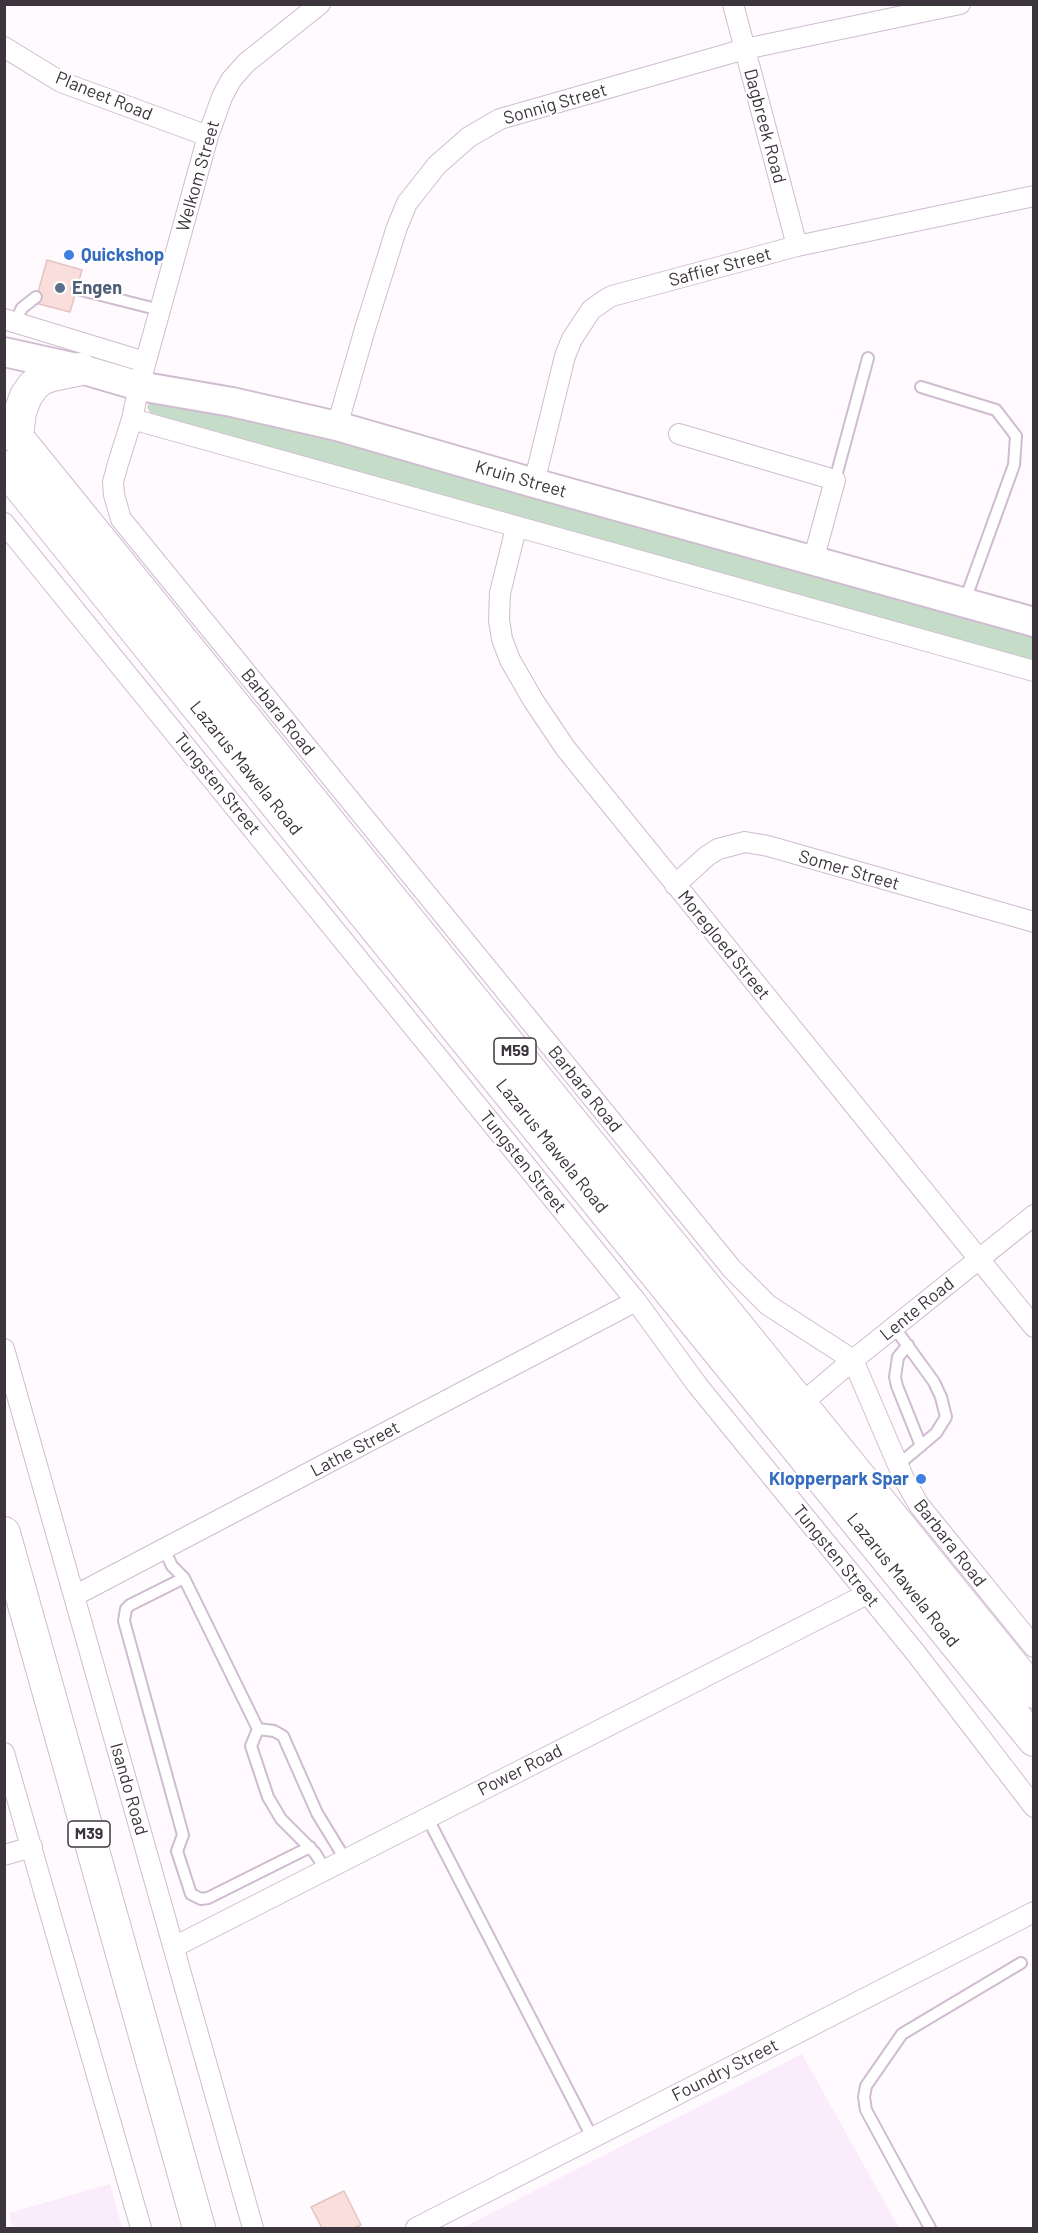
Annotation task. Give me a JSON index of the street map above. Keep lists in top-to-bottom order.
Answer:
{
  "streets": {
    "main road": [
      "Kruin Street",
      "Lazarus Mawela Road",
      "M59",
      "M39"
    ],
    "street": [
      "Planeet Road",
      "Sonnig Street",
      "Dagbreek Road",
      "Welkom Street",
      "Saffier Street",
      "Barbara Road",
      "Tungsten Street",
      "Somer Street",
      "Moregloed Street",
      "Lente Road",
      "Lathe Street",
      "Power Road",
      "Isando Road",
      "Foundry Street"
    ]
  },
  "crossings": [
    ["Planeet Road", "Welkom Street"],
    ["Sonnig Street", "Dagbreek Road"],
    ["Sonnig Street", "Kruin Street"],
    ["Dagbreek Road", "Saffier Street"],
    ["Welkom Street", "Kruin Street"],
    ["Welkom Street", "Barbara Road"],
    ["Saffier Street", "Kruin Street"],
    ["Kruin Street", "Barbara Road"],
    ["Barbara Road", "Lente Road"],
    ["Lazarus Mawela Road", "Lente Road"],
    ["Tungsten Street", "Lathe Street"],
    ["Tungsten Street", "Power Road"],
    ["Somer Street", "Moregloed Street"],
    ["Moregloed Street", "Lente Road"],
    ["Lathe Street", "Isando Road"],
    ["Power Road", "Isando Road"]
  ],
  "places": ["Quickshop", "Engen", "Klopperpark Spar"]
}
